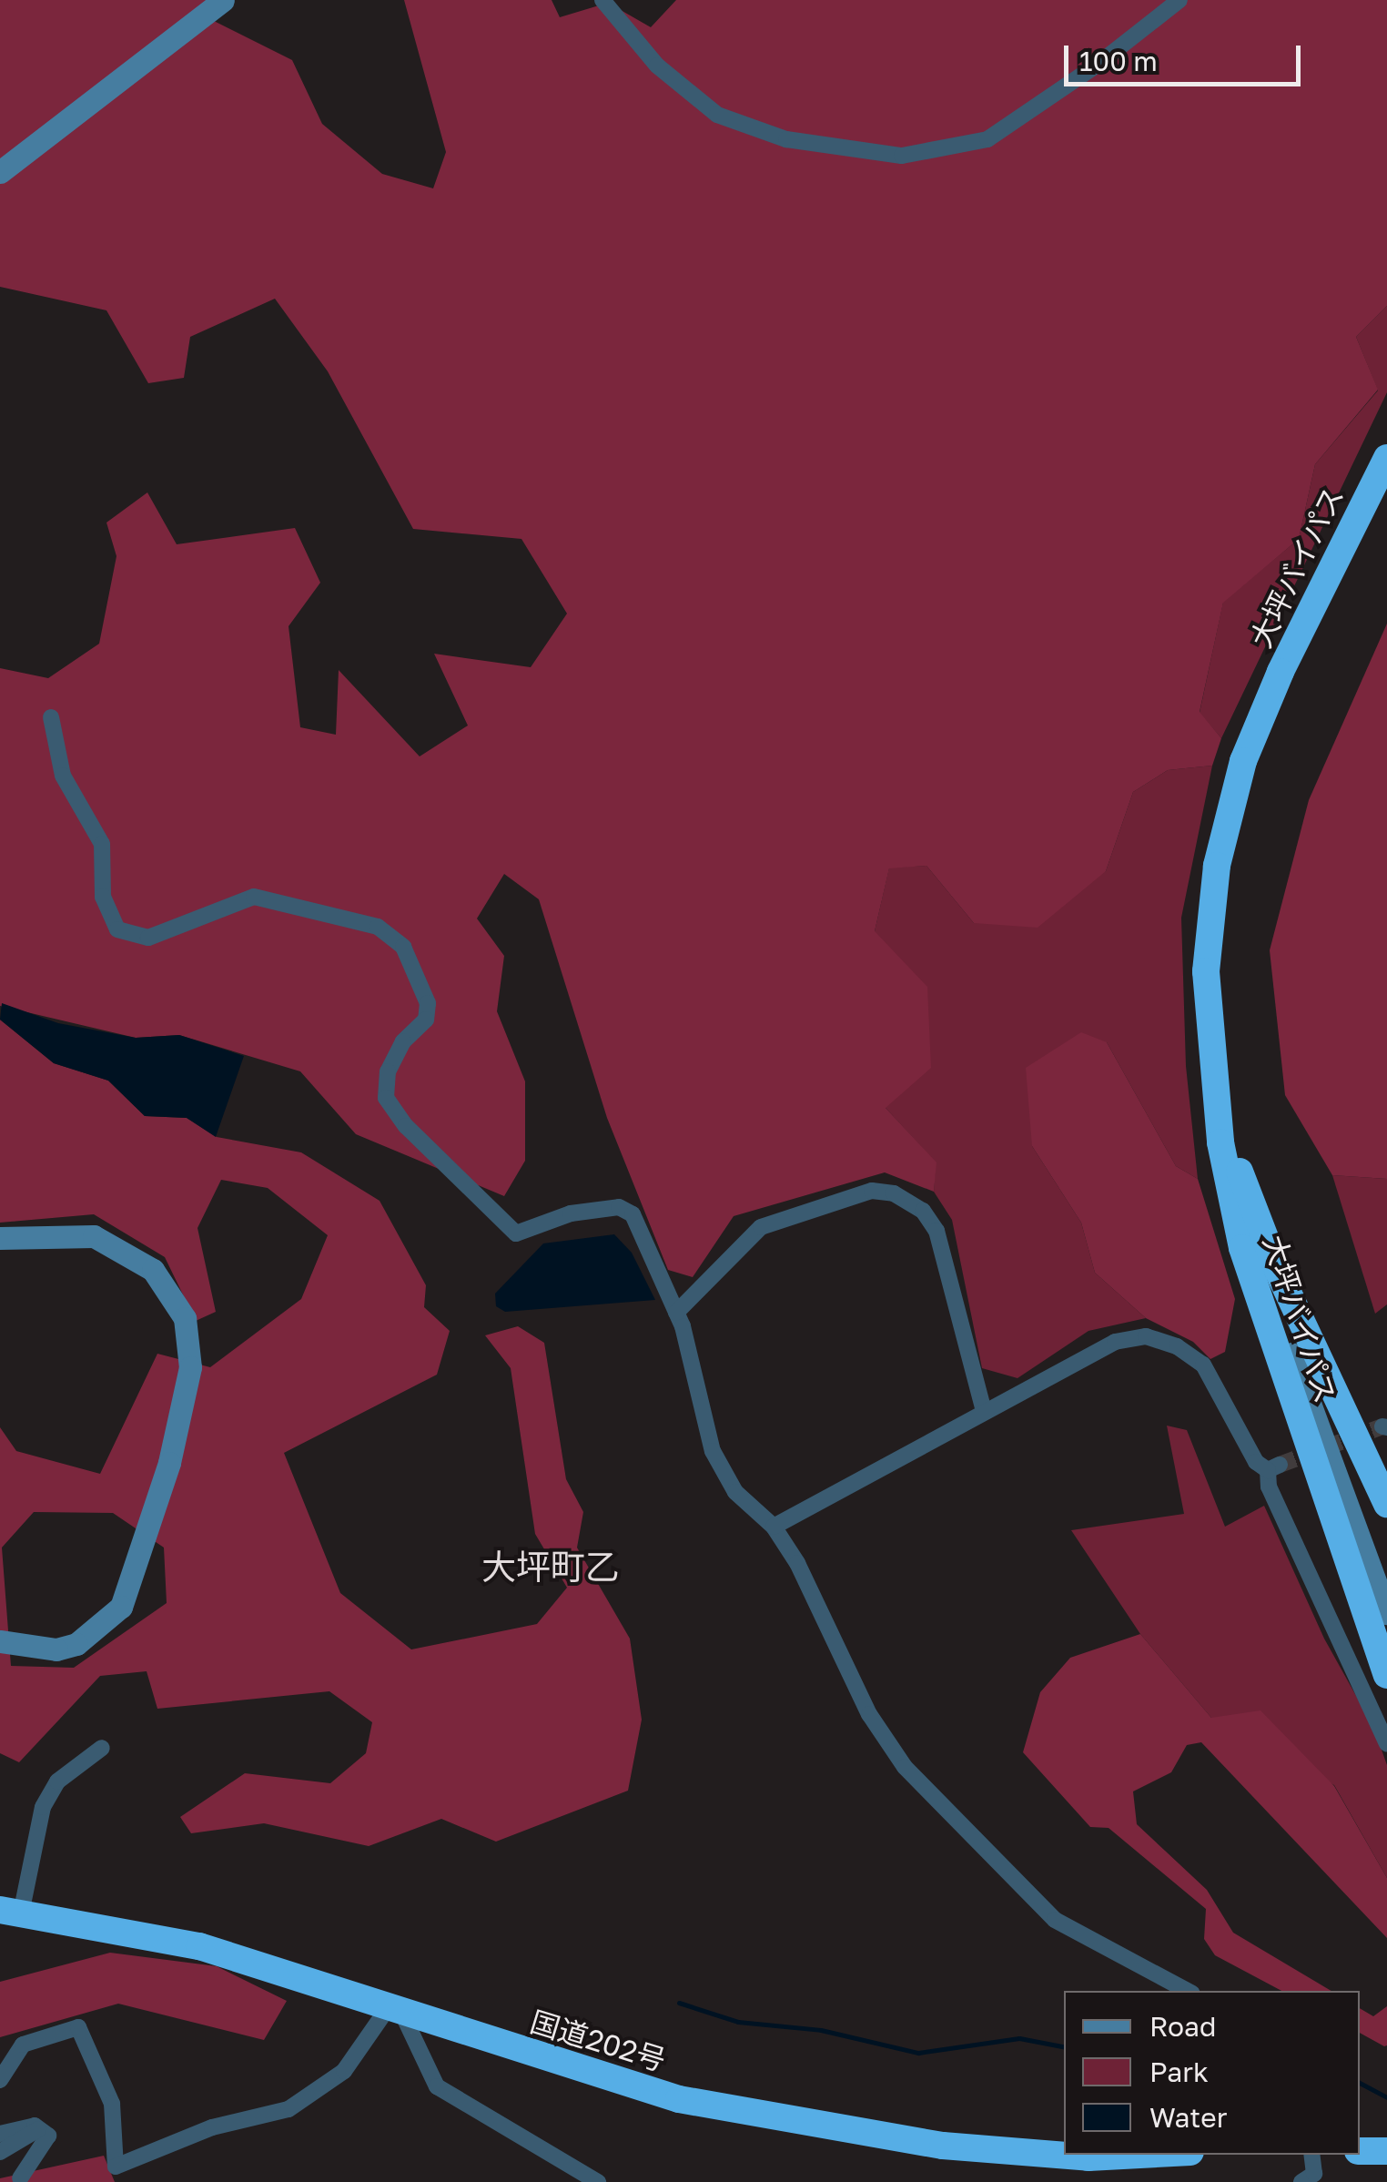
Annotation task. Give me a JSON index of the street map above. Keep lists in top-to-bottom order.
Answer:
{
  "streets": {
    "highway": ["大坪バイパス", "国道202号"]
  },
  "districts": ["大坪町乙"],
  "legend": ["Road", "Park", "Water"],
  "scale_bar": "100 m"
}
